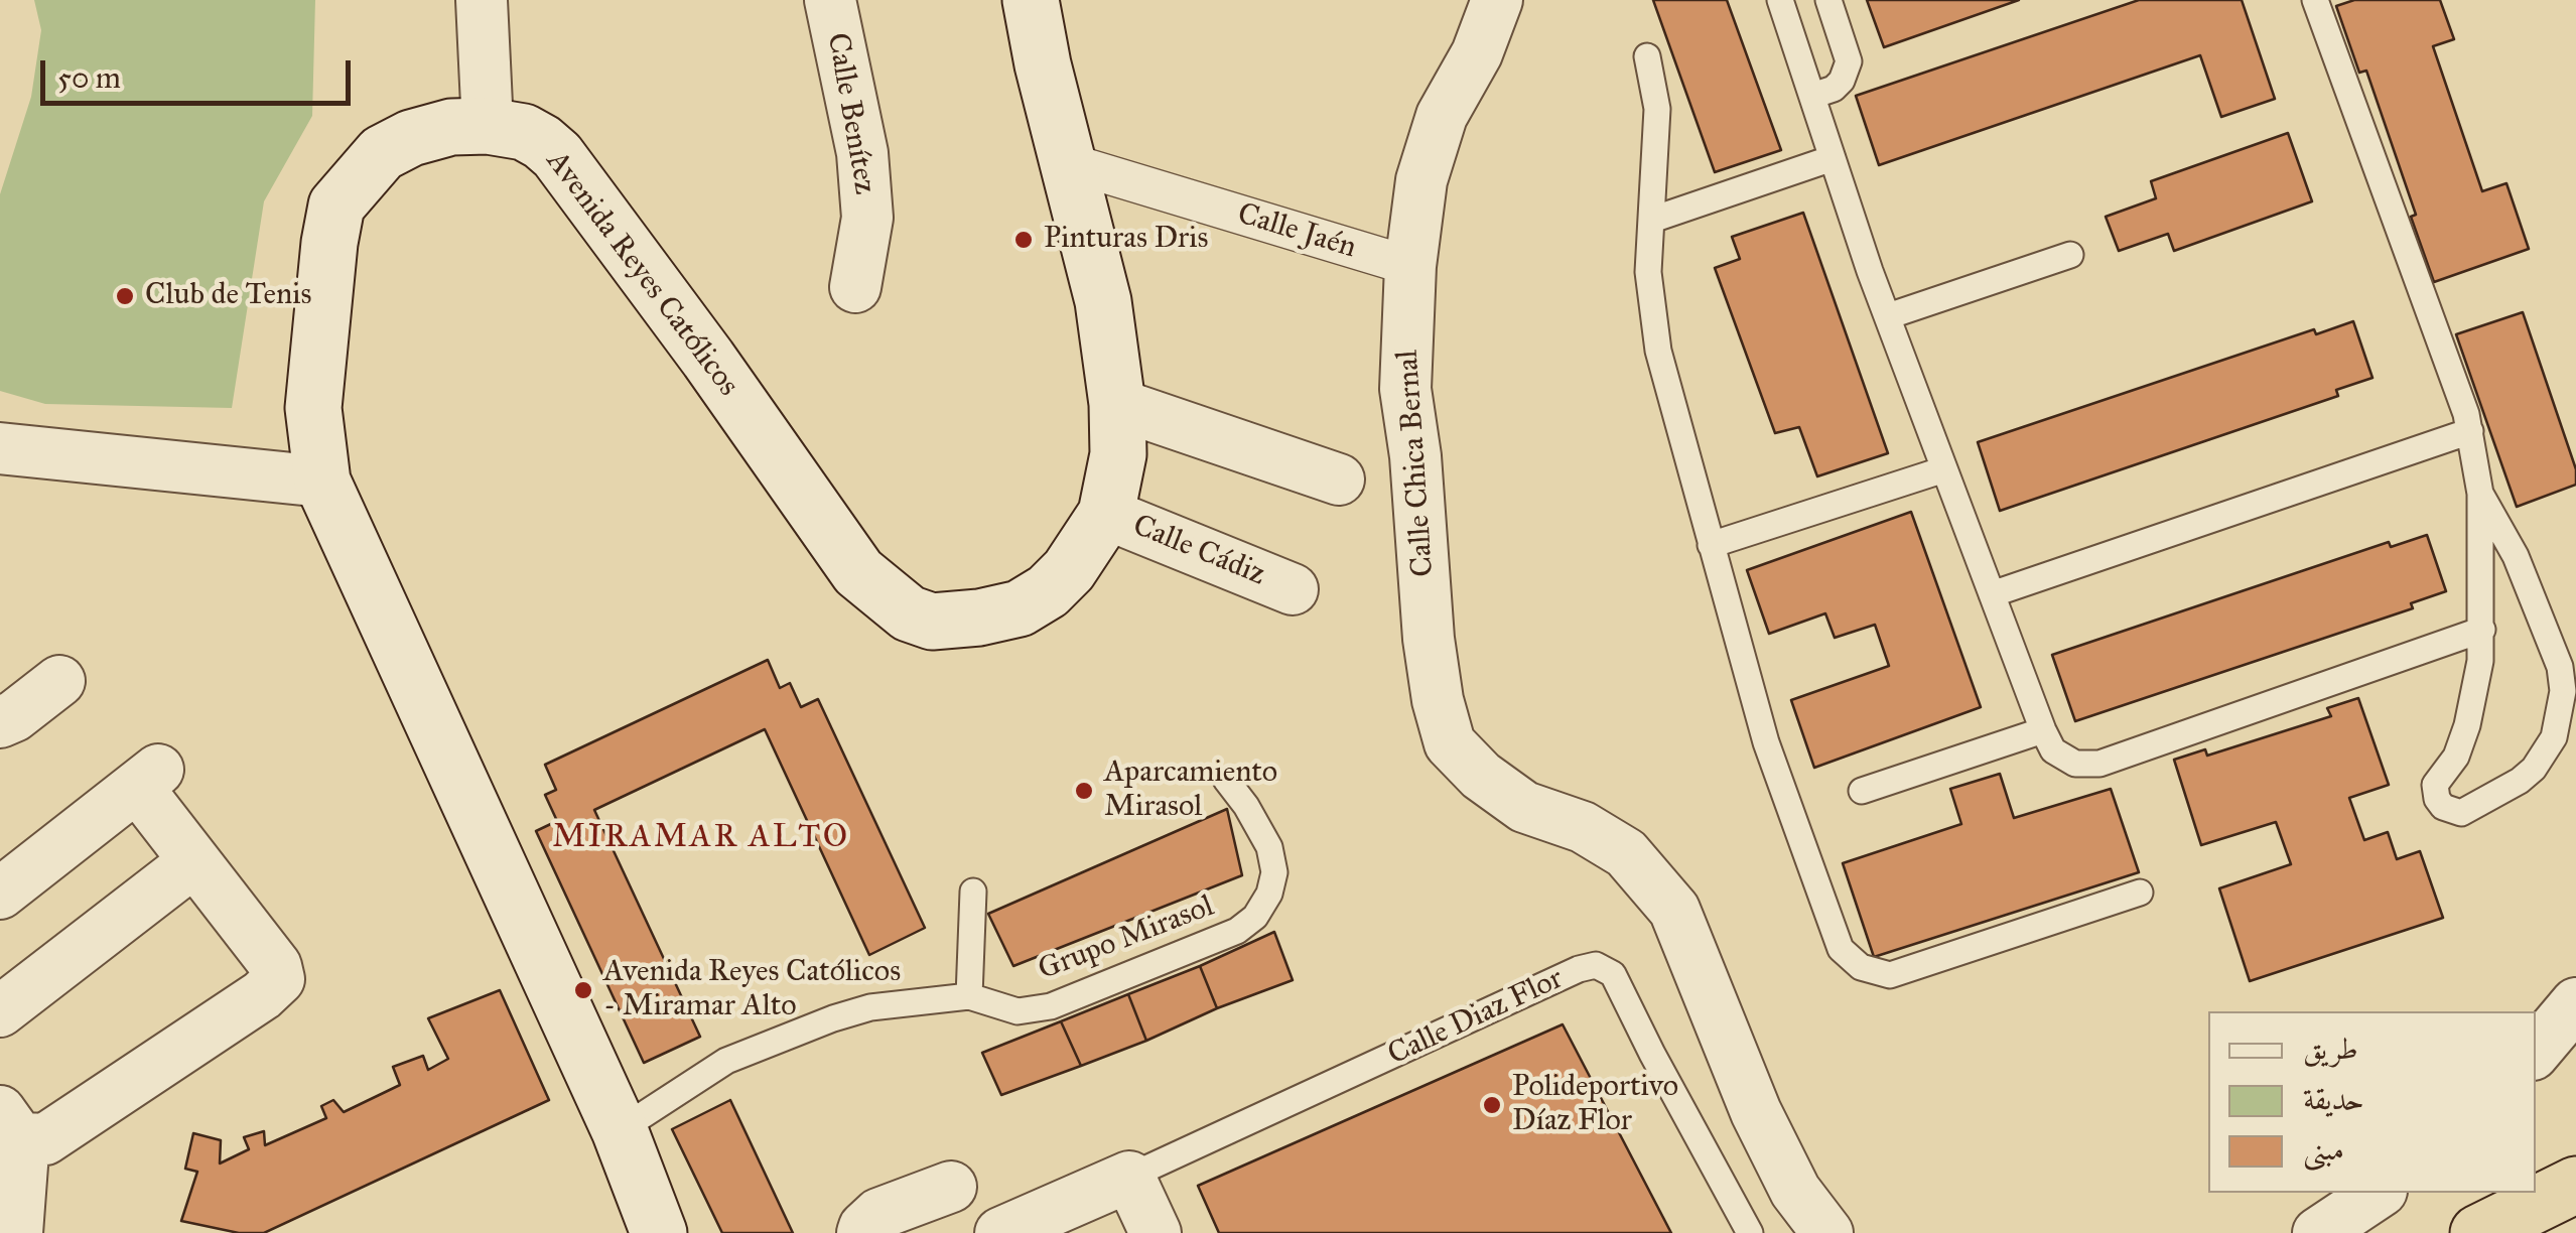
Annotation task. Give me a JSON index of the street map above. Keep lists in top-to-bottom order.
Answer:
{
  "streets": {
    "main road": ["Avenida Reyes Católicos"],
    "street": [
      "Calle Benítez",
      "Calle Jaén",
      "Calle Chica Bernal",
      "Calle Cádiz"
    ],
    "lane": ["Grupo Mirasol", "Calle Diaz Flor"]
  },
  "crossings": [
    ["Calle Jaén", "Avenida Reyes Católicos"],
    ["Calle Jaén", "Calle Chica Bernal"],
    ["Avenida Reyes Católicos", "Calle Cádiz"]
  ],
  "districts": ["MIRAMAR ALTO"],
  "places": [
    "Pinturas Dris",
    "Club de Tenis",
    "Aparcamiento Mirasol",
    "Avenida Reyes Católicos - Miramar Alto",
    "Polideportivo Díaz Flor"
  ],
  "legend": ["طريق", "حديقة", "مبنى"],
  "scale_bar": "50 m"
}
